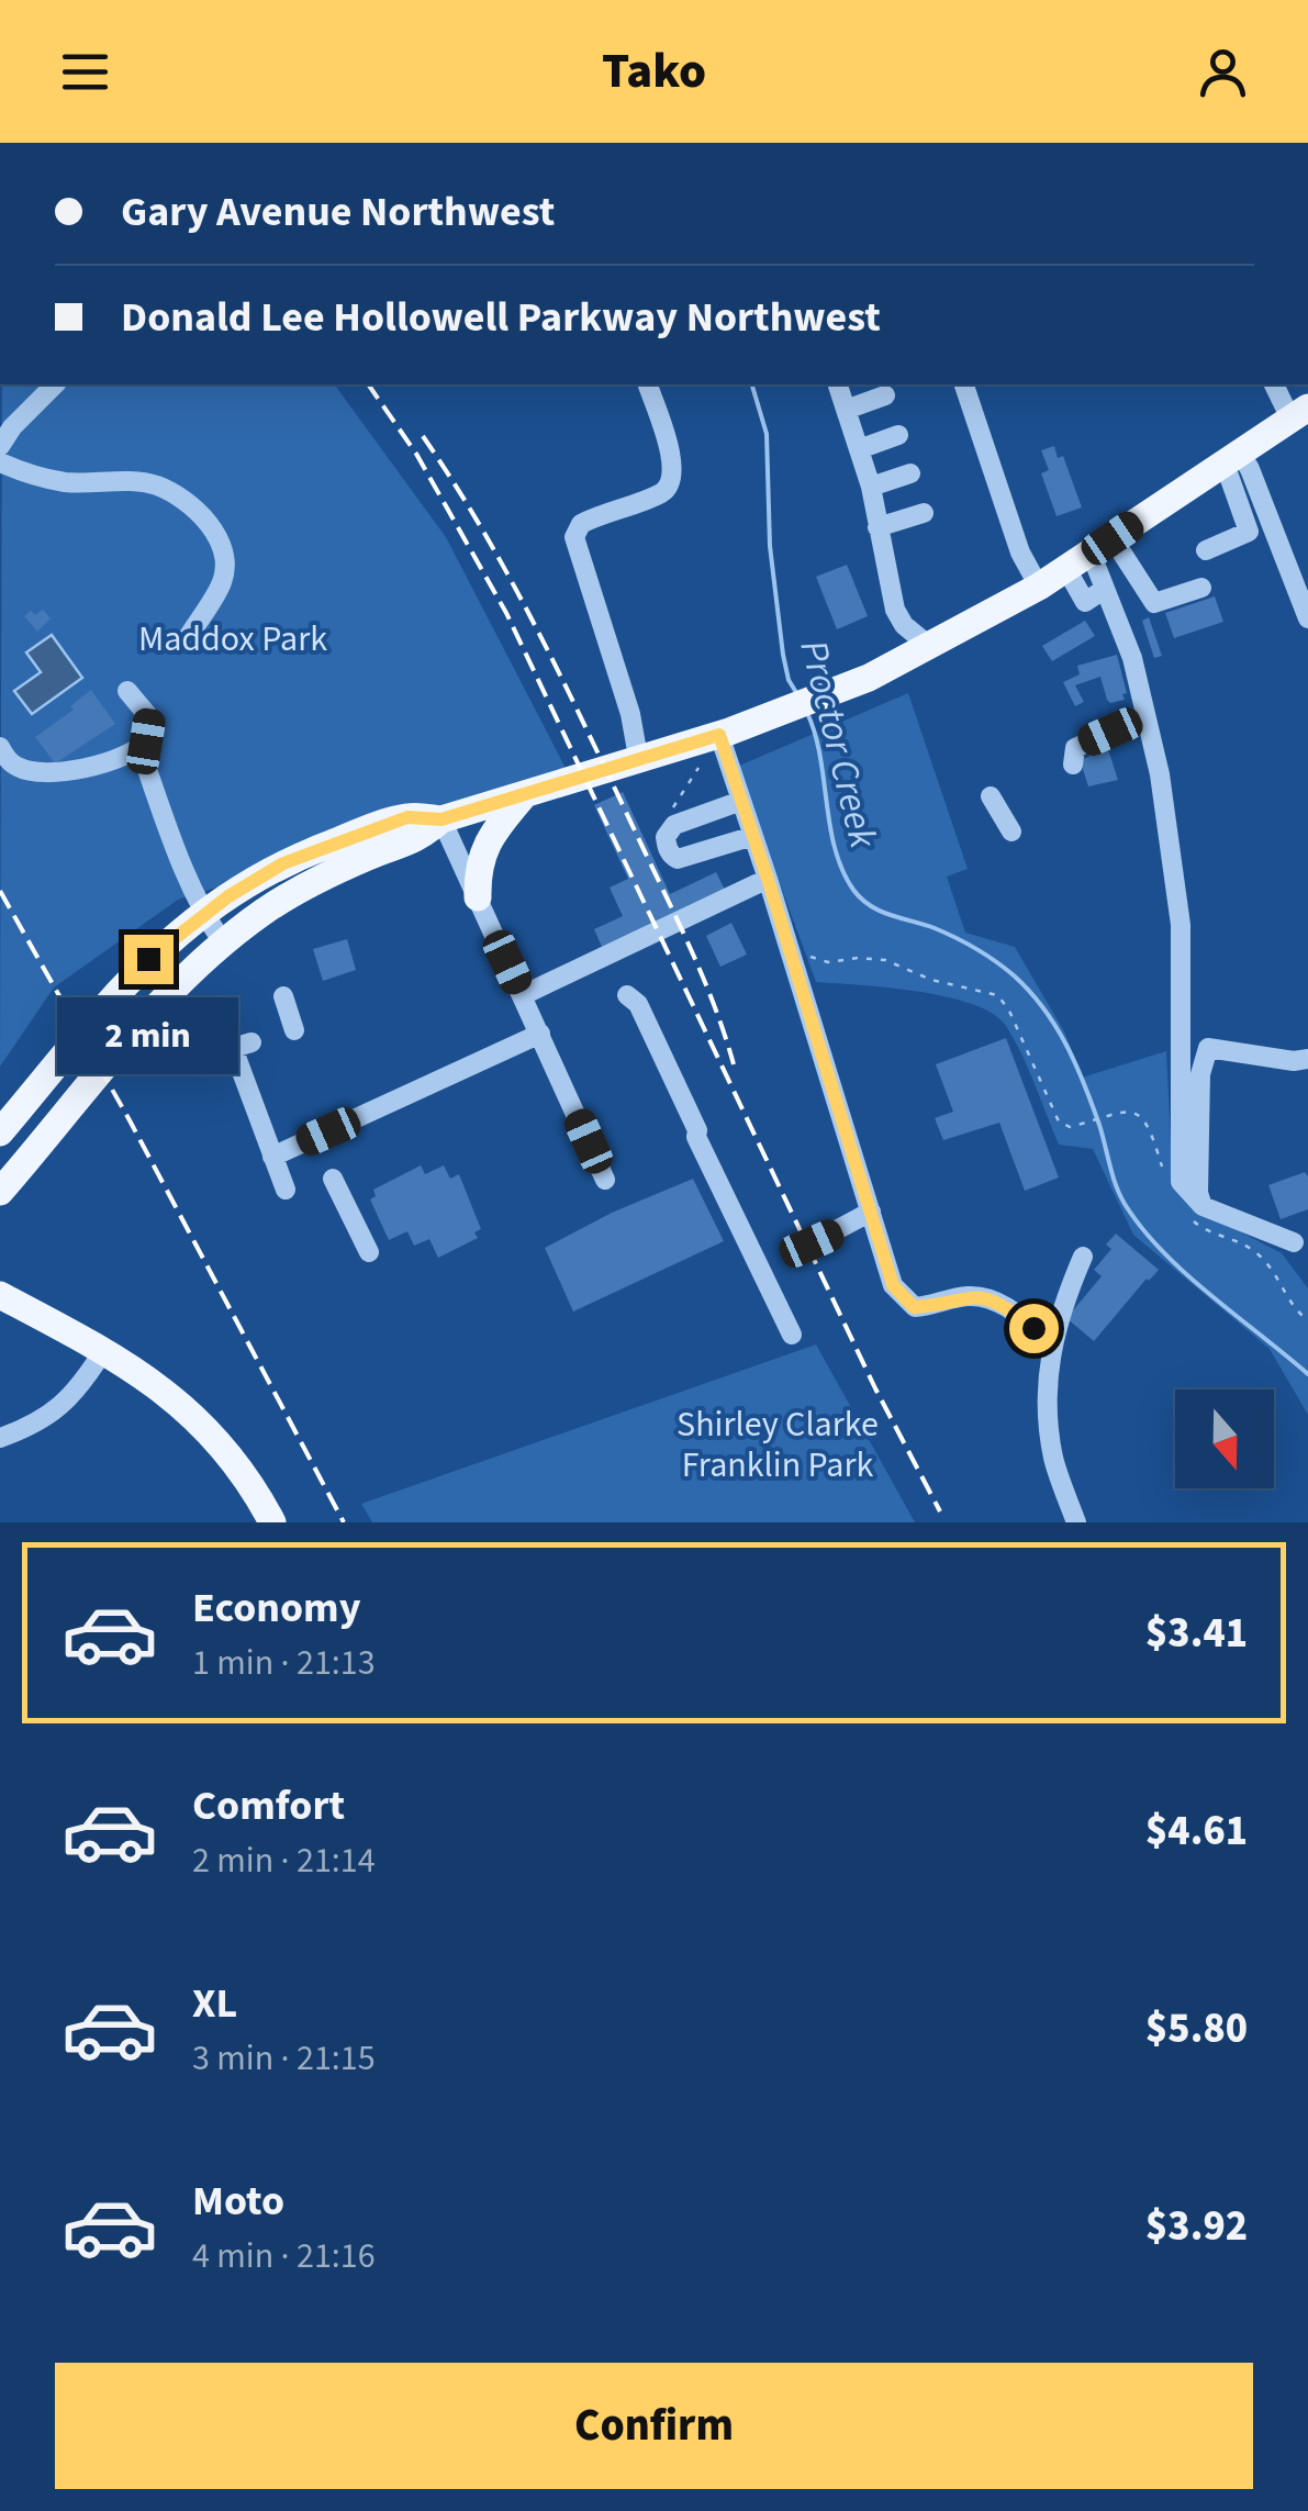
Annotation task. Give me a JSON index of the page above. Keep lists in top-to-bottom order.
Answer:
{
  "water": ["Proctor Creek"],
  "parks": ["Maddox Park", "Shirley Clarke Franklin Park"],
  "north": "bottom",
  "page": {
    "header": "Tako",
    "banner": ["Gary Avenue Northwest", "Donald Lee Hollowell Parkway Northwest"],
    "bubble": "2 min",
    "list": [
      {
        "name": "Economy",
        "note": "1 min · 21:13",
        "value": "$3.41"
      },
      {
        "name": "Comfort",
        "note": "2 min · 21:14",
        "value": "$4.61"
      },
      {
        "name": "XL",
        "note": "3 min · 21:15",
        "value": "$5.80"
      },
      {
        "name": "Moto",
        "note": "4 min · 21:16",
        "value": "$3.92"
      }
    ],
    "buttons": "Confirm"
  }
}
